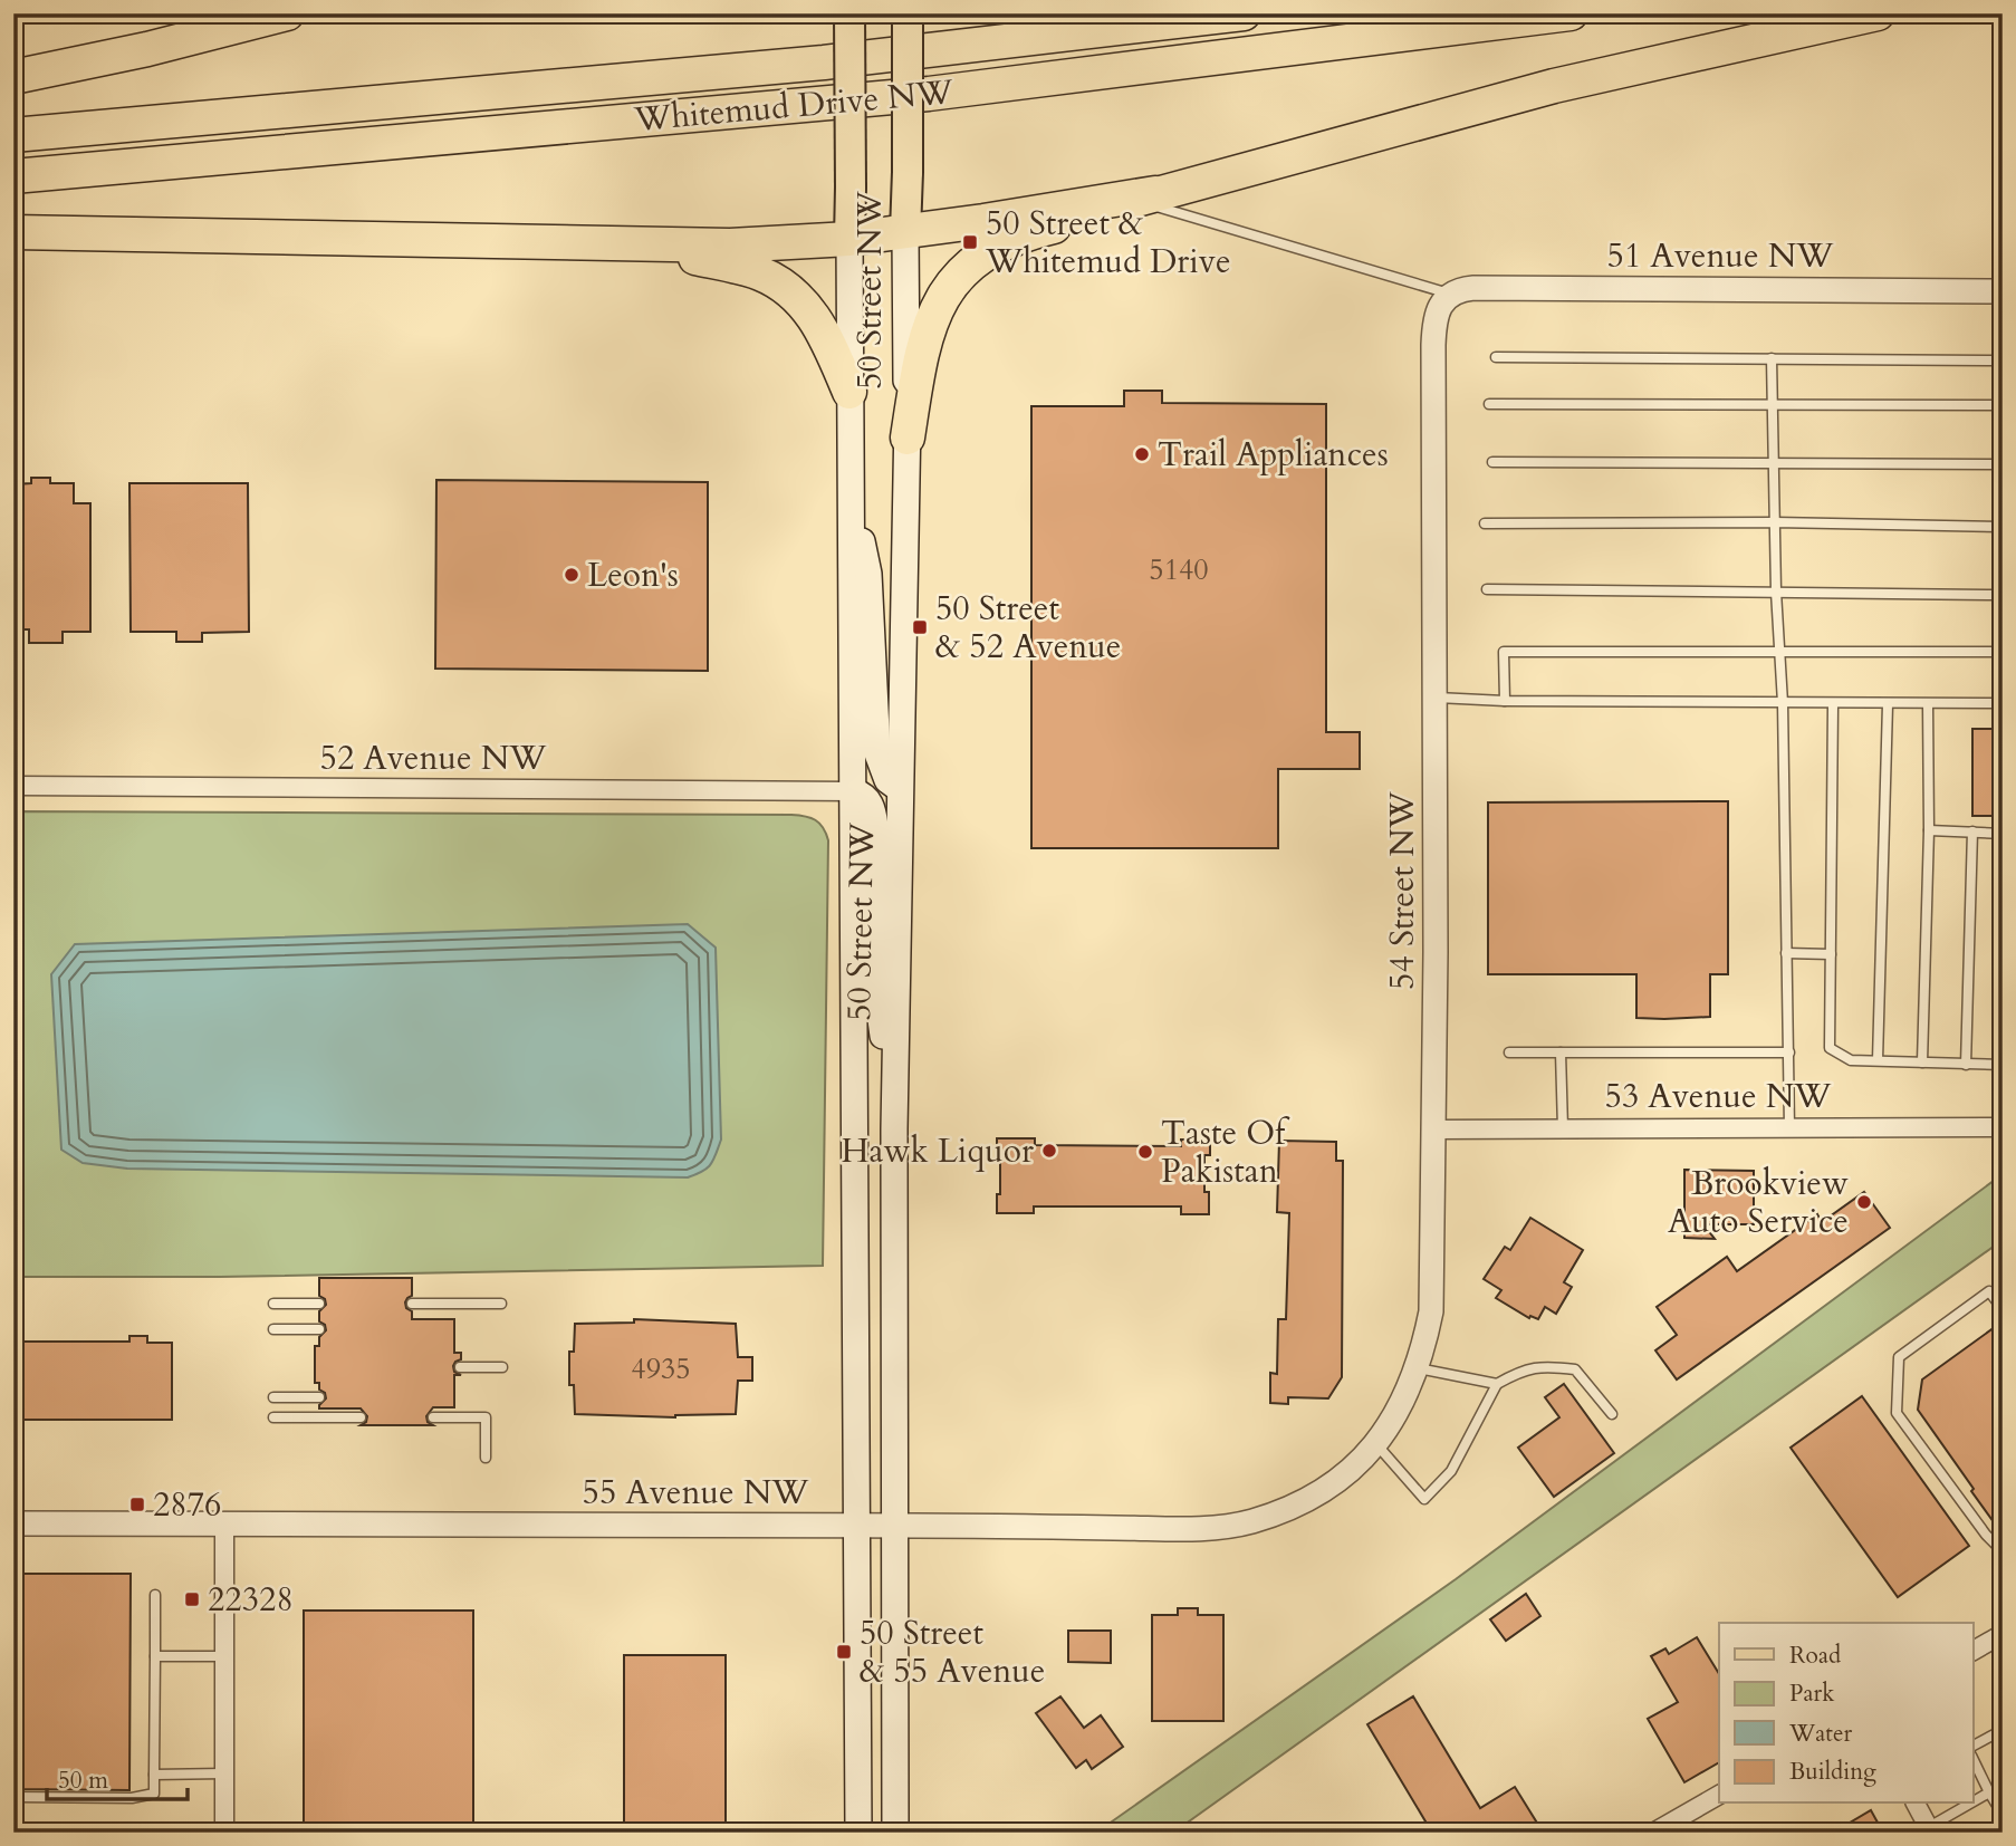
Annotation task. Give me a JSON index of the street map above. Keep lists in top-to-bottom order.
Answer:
{
  "streets": {
    "highway": ["Whitemud Drive NW"],
    "main road": ["50 Street NW"],
    "street": [
      "51 Avenue NW",
      "52 Avenue NW",
      "54 Street NW",
      "53 Avenue NW",
      "55 Avenue NW"
    ]
  },
  "crossings": [
    ["51 Avenue NW", "54 Street NW"],
    ["50 Street NW", "52 Avenue NW"],
    ["50 Street NW", "55 Avenue NW"],
    ["54 Street NW", "53 Avenue NW"],
    ["54 Street NW", "55 Avenue NW"]
  ],
  "places": {
    "transit": [
      "50 Street & Whitemud Drive",
      "50 Street & 52 Avenue",
      "2876",
      "22328",
      "50 Street & 55 Avenue"
    ],
    "other": [
      "Trail Appliances",
      "Leon's",
      "Hawk Liquor",
      "Taste Of Pakistan",
      "Brookview Auto Service"
    ]
  },
  "house_numbers": ["5140", "4935"],
  "legend": [
    "Road",
    "Park",
    "Water",
    "Building"
  ],
  "scale_bar": "50 m"
}
